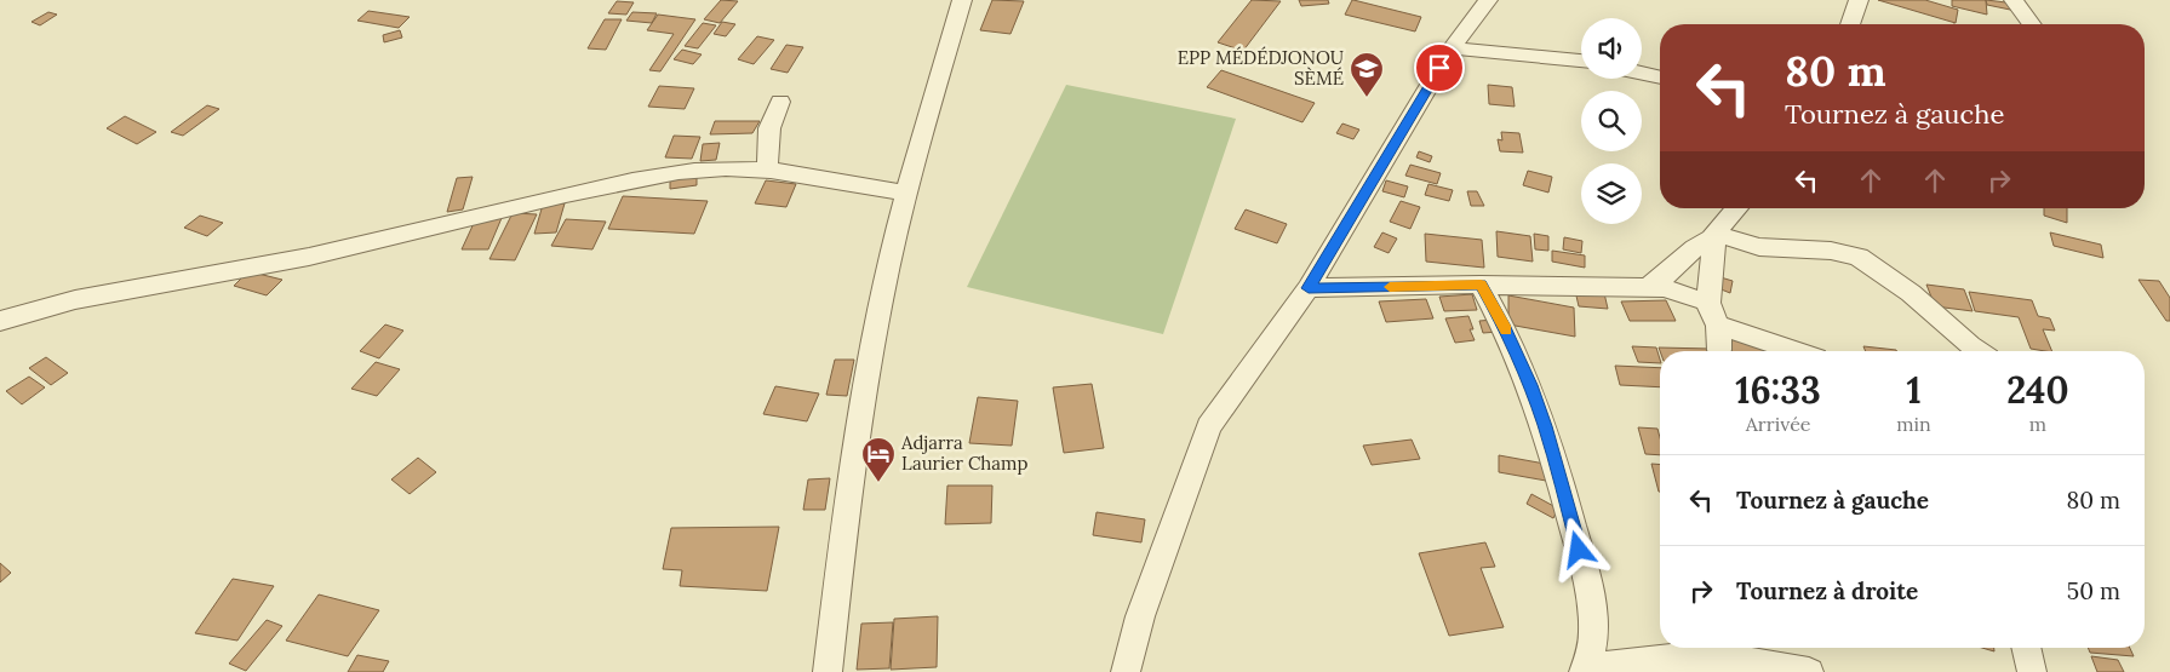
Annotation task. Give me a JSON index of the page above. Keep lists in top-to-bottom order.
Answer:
{
  "places": {
    "school or university": ["EPP MÉDÉDJONOU SÈMÉ"],
    "hotel": ["Adjarra Laurier Champ"]
  },
  "page": {
    "turn": ["80 m", "Tournez à gauche"],
    "eta": [
      "16:33",
      "Arrivée",
      "1",
      "min",
      "240",
      "m"
    ],
    "list": [
      {
        "name": "Tournez à gauche",
        "value": "80 m"
      },
      {
        "name": "Tournez à droite",
        "value": "50 m"
      }
    ]
  }
}
